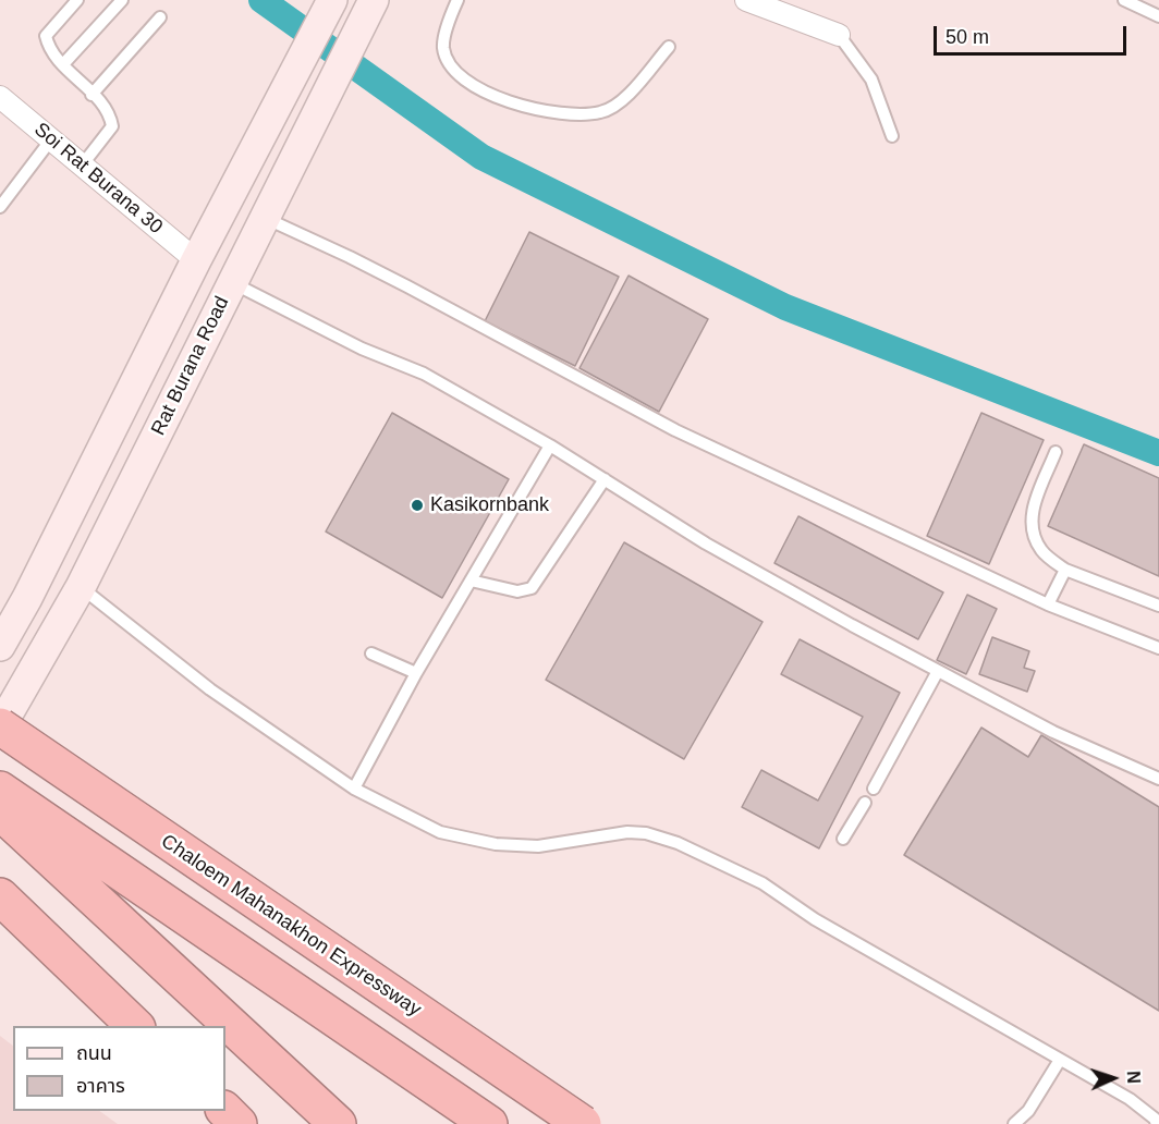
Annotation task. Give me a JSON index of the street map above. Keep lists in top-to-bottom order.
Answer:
{
  "streets": {
    "highway": ["Chaloem Mahanakhon Expressway"],
    "main road": ["Rat Burana Road"],
    "street": ["Soi Rat Burana 30"]
  },
  "crossings": [
    ["Rat Burana Road", "Chaloem Mahanakhon Expressway"]
  ],
  "places": ["Kasikornbank"],
  "legend": ["ถนน", "อาคาร"],
  "scale_bar": "50 m",
  "north": "right"
}
